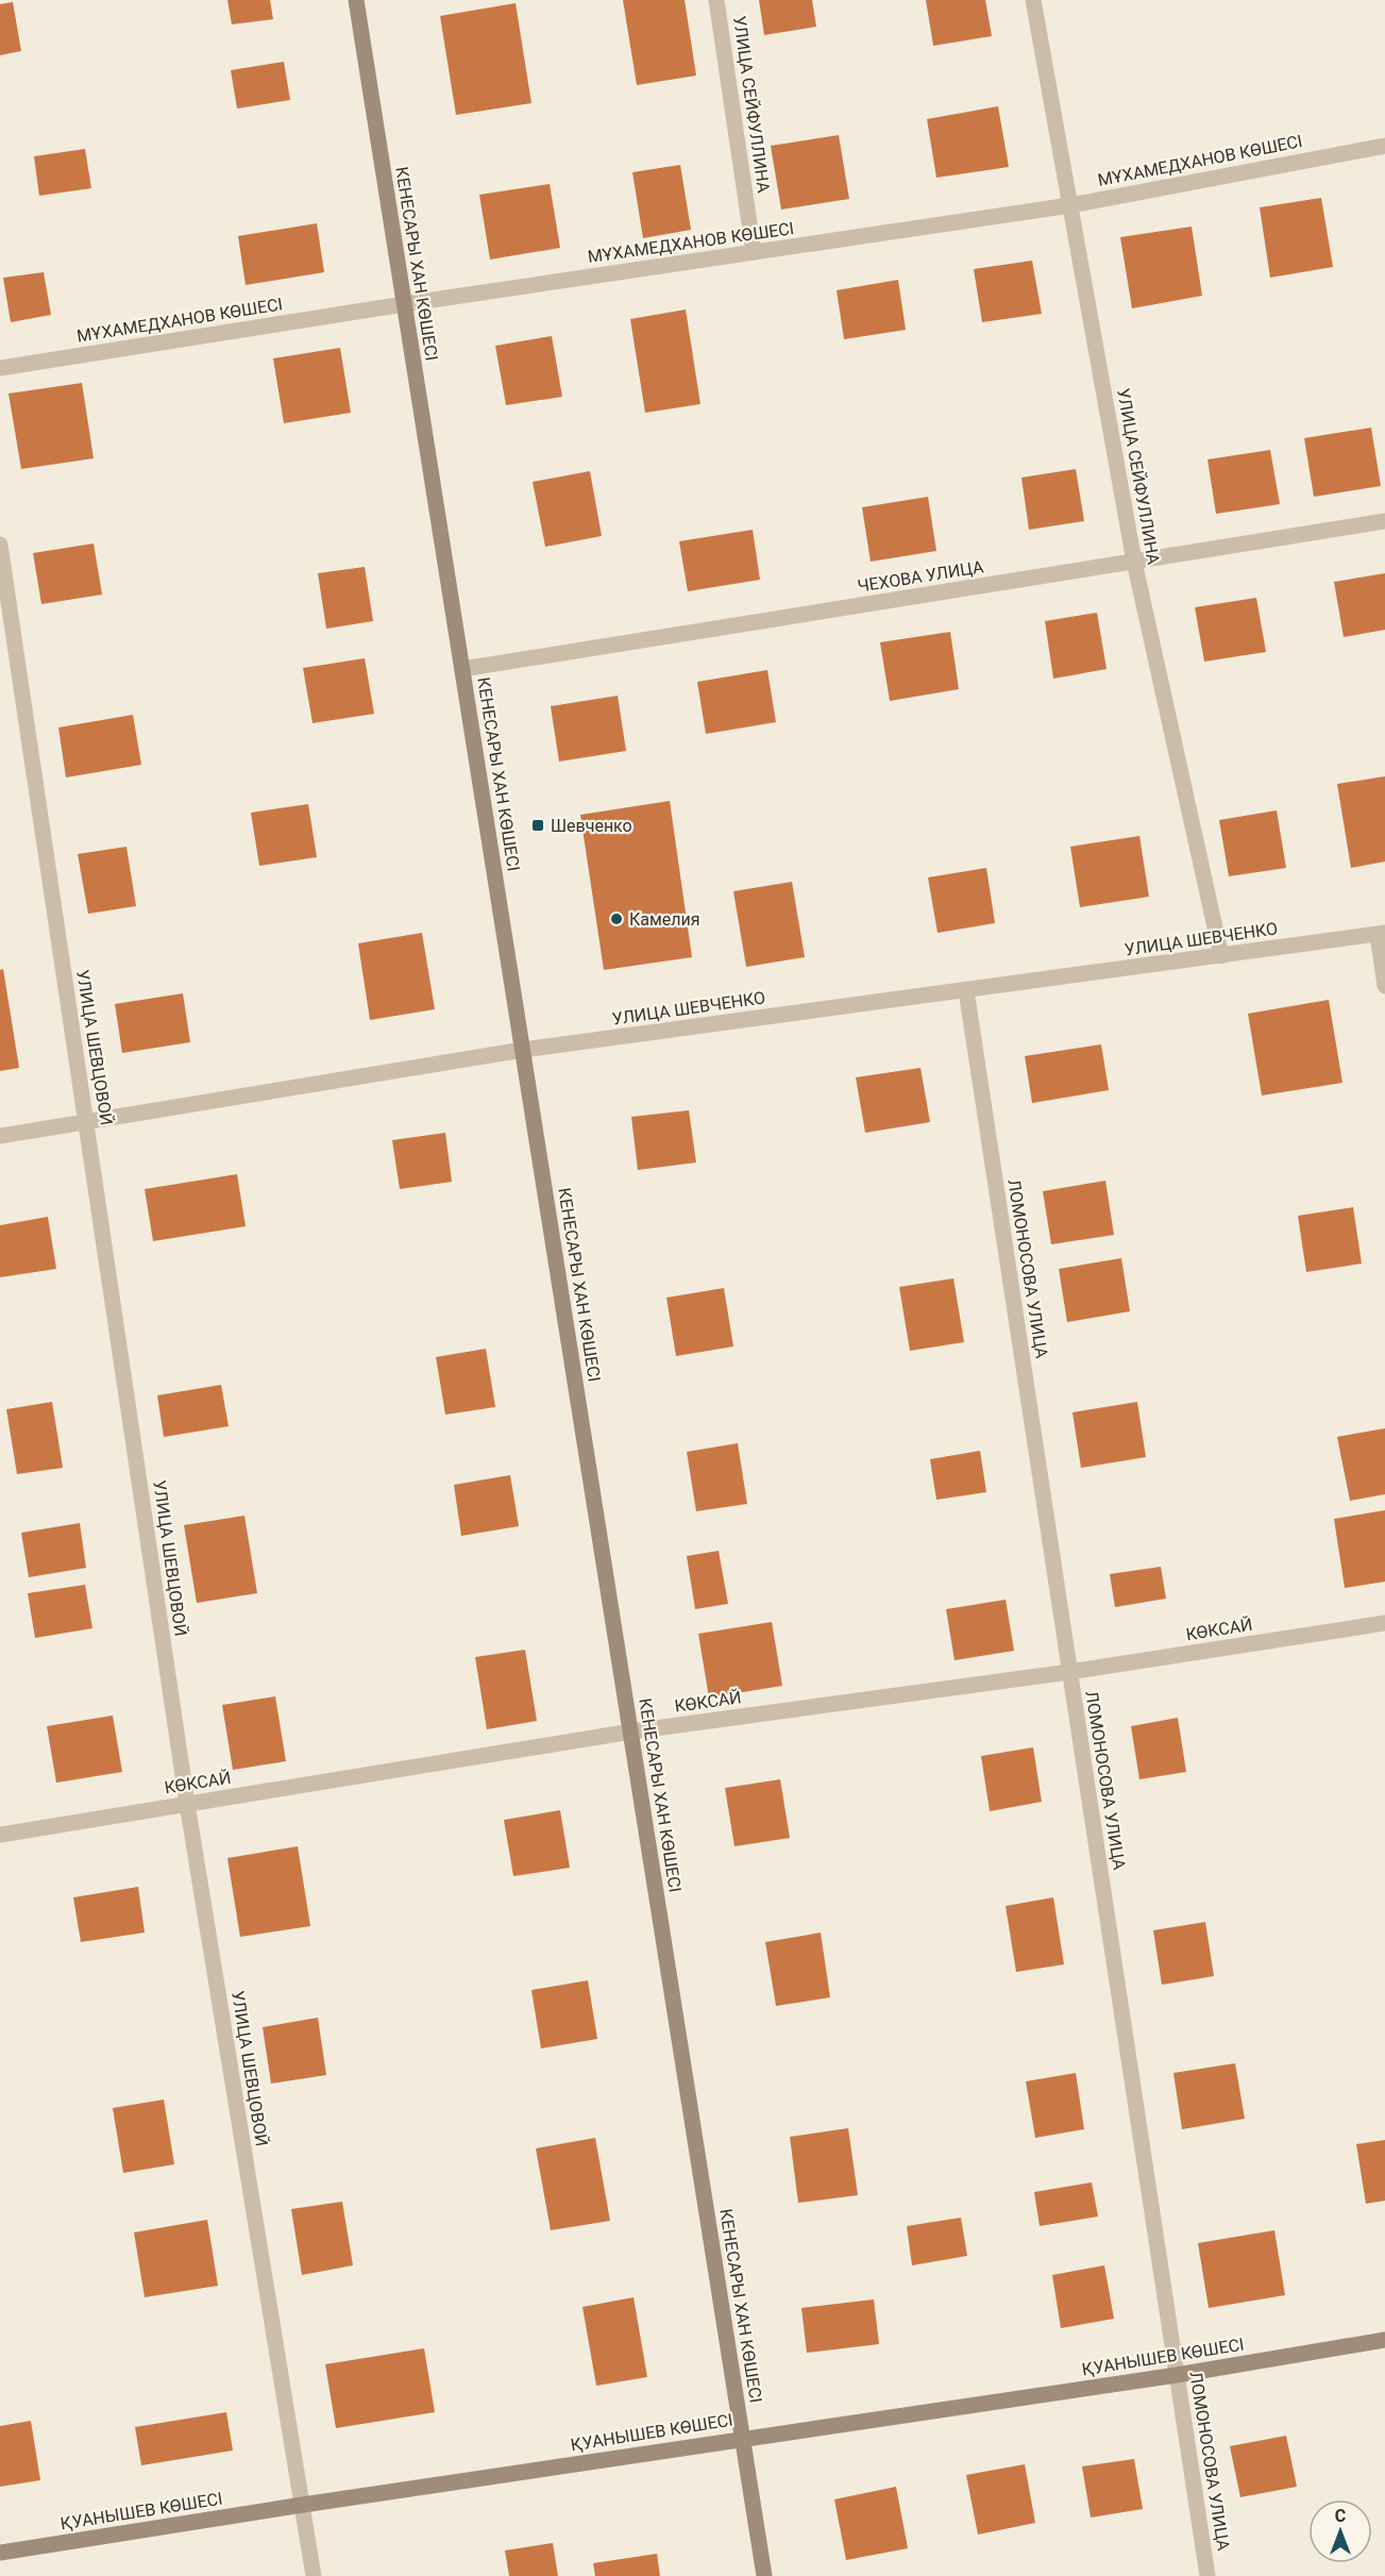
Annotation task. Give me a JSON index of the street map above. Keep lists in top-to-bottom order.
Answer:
{
  "streets": {
    "main road": ["КЕНЕСАРЫ ХАН КӨШЕСІ", "ҚУАНЫШЕВ КӨШЕСІ"],
    "street": [
      "УЛИЦА СЕЙФУЛЛИНА",
      "МҰХАМЕДХАНОВ КӨШЕСІ",
      "ЧЕХОВА УЛИЦА",
      "УЛИЦА ШЕВЧЕНКО",
      "УЛИЦА ШЕВЦОВОЙ",
      "ЛОМОНОСОВА УЛИЦА",
      "КӨКСАЙ"
    ]
  },
  "crossings": [
    ["УЛИЦА СЕЙФУЛЛИНА", "МҰХАМЕДХАНОВ КӨШЕСІ"],
    ["УЛИЦА СЕЙФУЛЛИНА", "ЧЕХОВА УЛИЦА"],
    ["УЛИЦА СЕЙФУЛЛИНА", "УЛИЦА ШЕВЧЕНКО"],
    ["МҰХАМЕДХАНОВ КӨШЕСІ", "КЕНЕСАРЫ ХАН КӨШЕСІ"],
    ["КЕНЕСАРЫ ХАН КӨШЕСІ", "ЧЕХОВА УЛИЦА"],
    ["КЕНЕСАРЫ ХАН КӨШЕСІ", "УЛИЦА ШЕВЧЕНКО"],
    ["КЕНЕСАРЫ ХАН КӨШЕСІ", "КӨКСАЙ"],
    ["КЕНЕСАРЫ ХАН КӨШЕСІ", "ҚУАНЫШЕВ КӨШЕСІ"],
    ["УЛИЦА ШЕВЧЕНКО", "УЛИЦА ШЕВЦОВОЙ"],
    ["УЛИЦА ШЕВЧЕНКО", "ЛОМОНОСОВА УЛИЦА"],
    ["УЛИЦА ШЕВЦОВОЙ", "КӨКСАЙ"],
    ["УЛИЦА ШЕВЦОВОЙ", "ҚУАНЫШЕВ КӨШЕСІ"],
    ["ЛОМОНОСОВА УЛИЦА", "КӨКСАЙ"],
    ["ЛОМОНОСОВА УЛИЦА", "ҚУАНЫШЕВ КӨШЕСІ"]
  ],
  "places": {
    "transit": ["Шевченко"],
    "other": ["Камелия"]
  },
  "north": "top"
}
